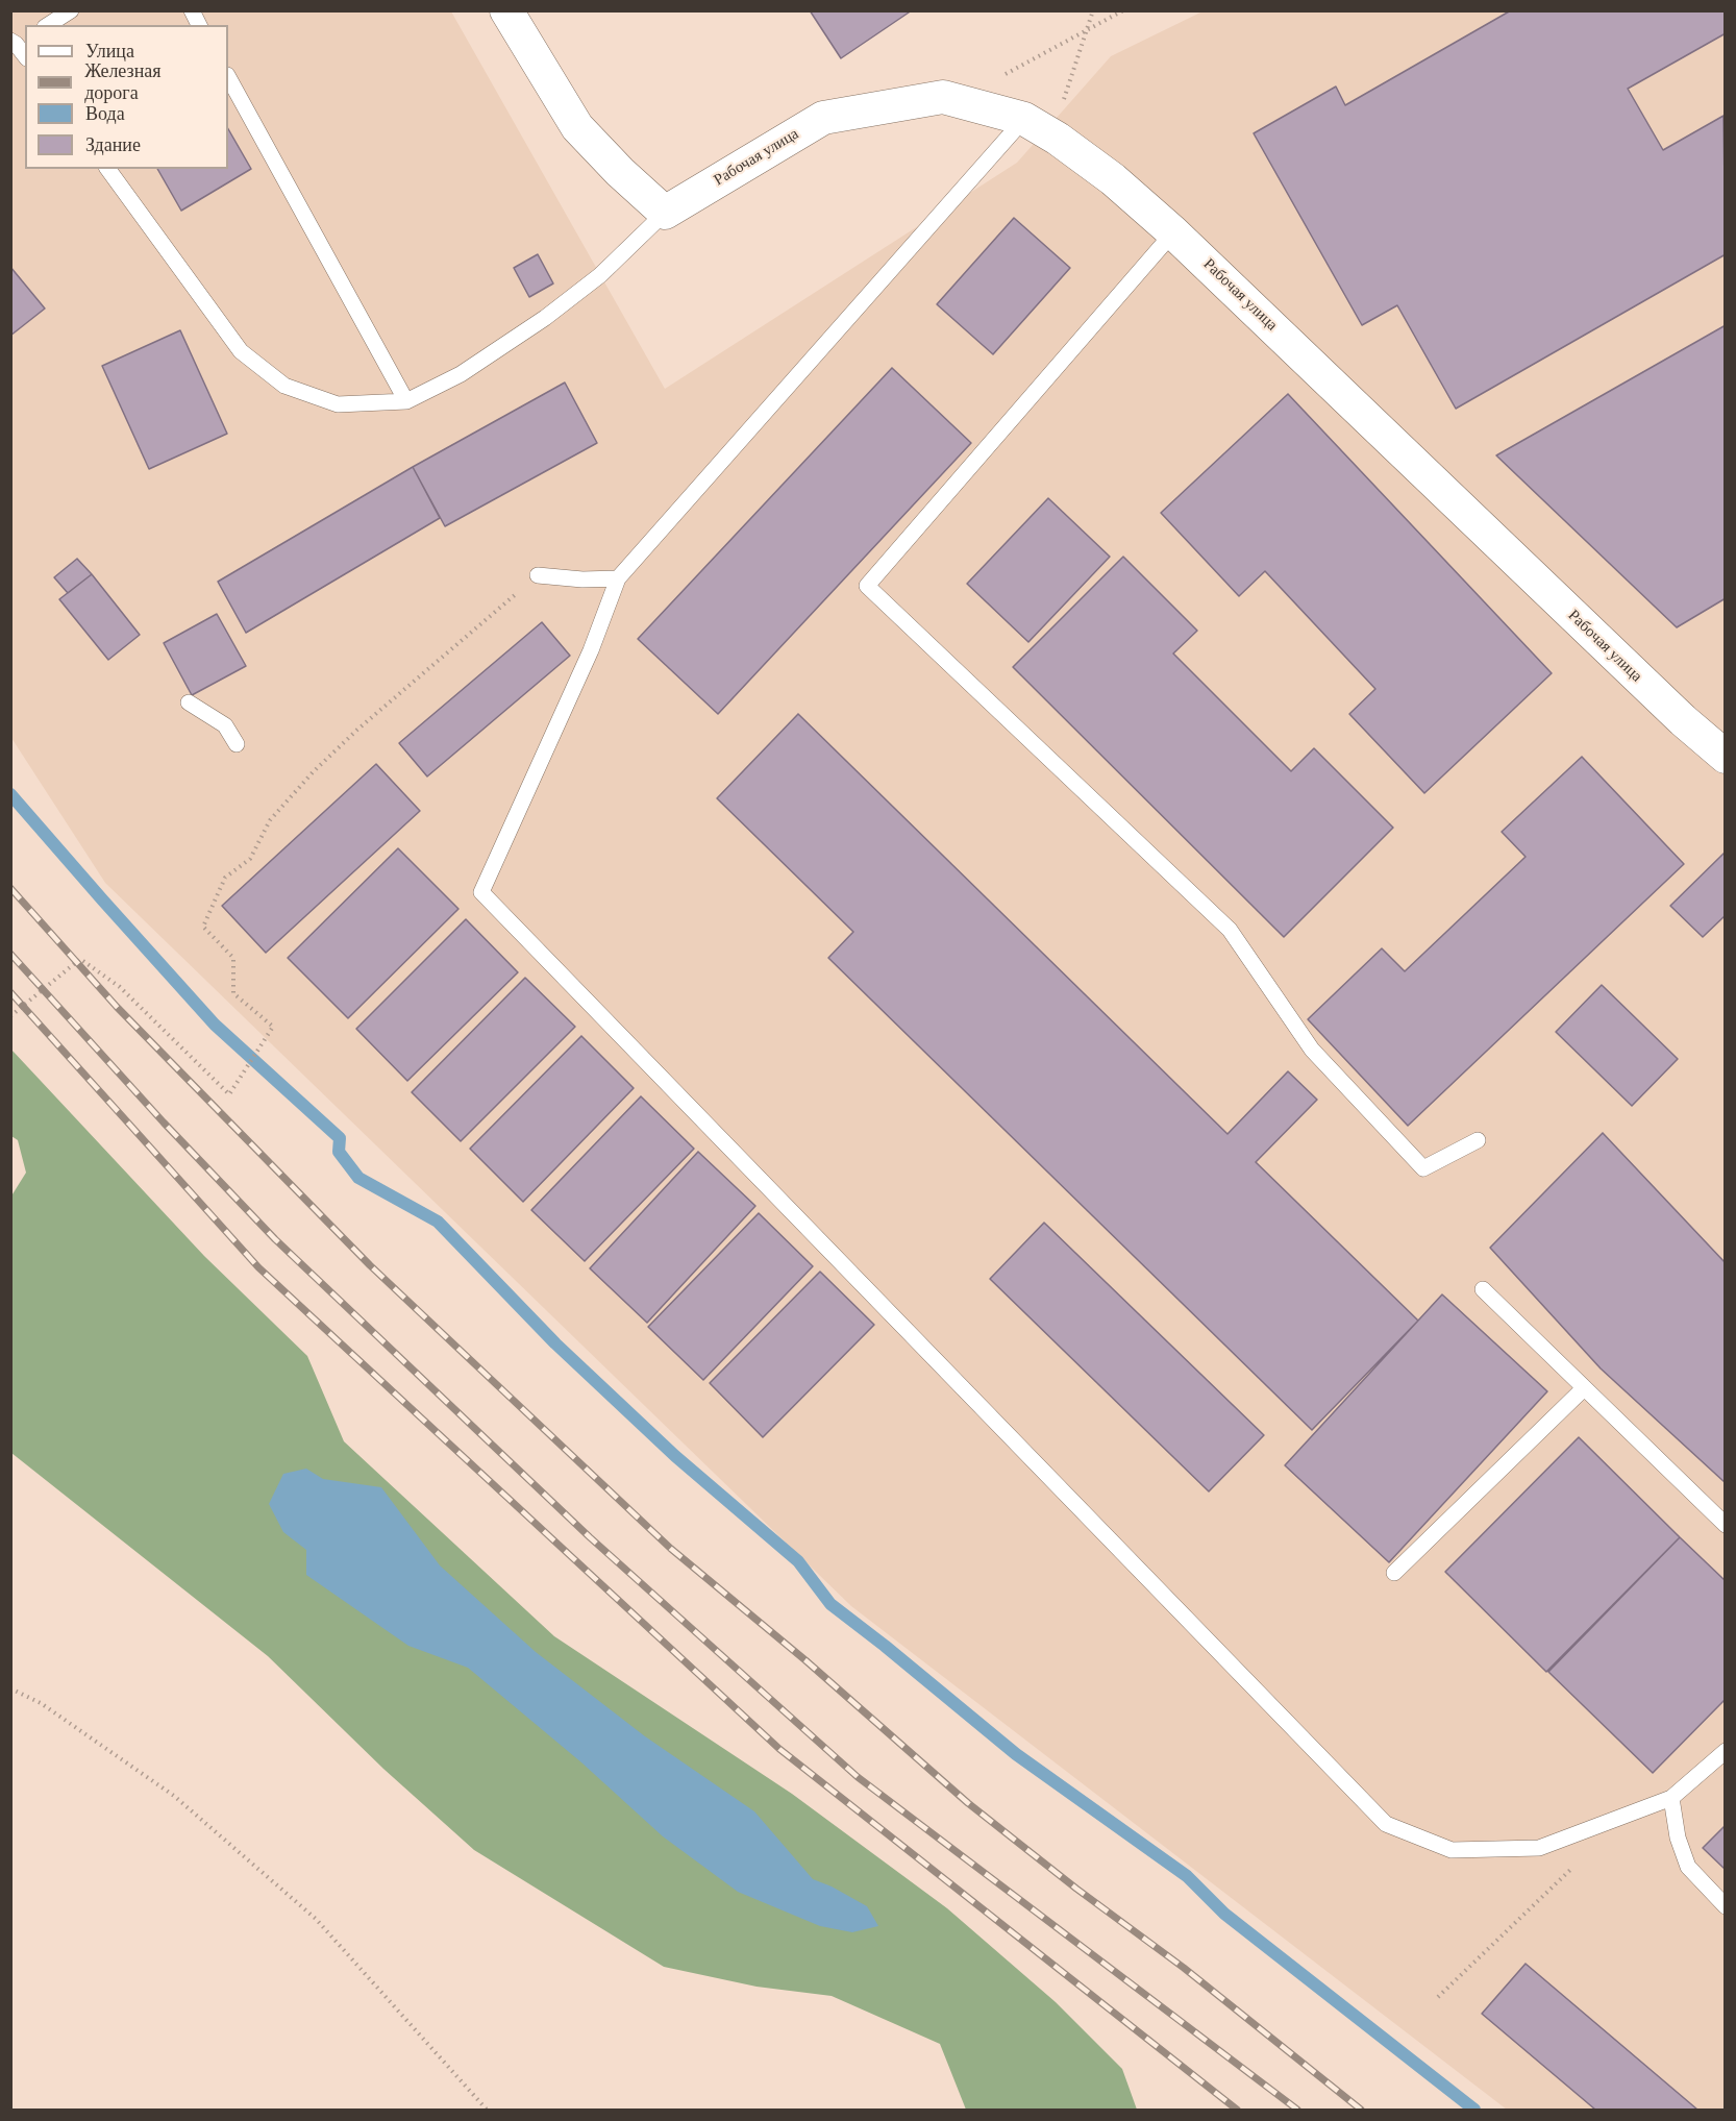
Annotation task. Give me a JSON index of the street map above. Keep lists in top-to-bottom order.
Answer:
{
  "streets": {
    "street": ["Рабочая улица"]
  },
  "legend": [
    "Улица",
    "Железная дорога",
    "Вода",
    "Здание"
  ]
}
